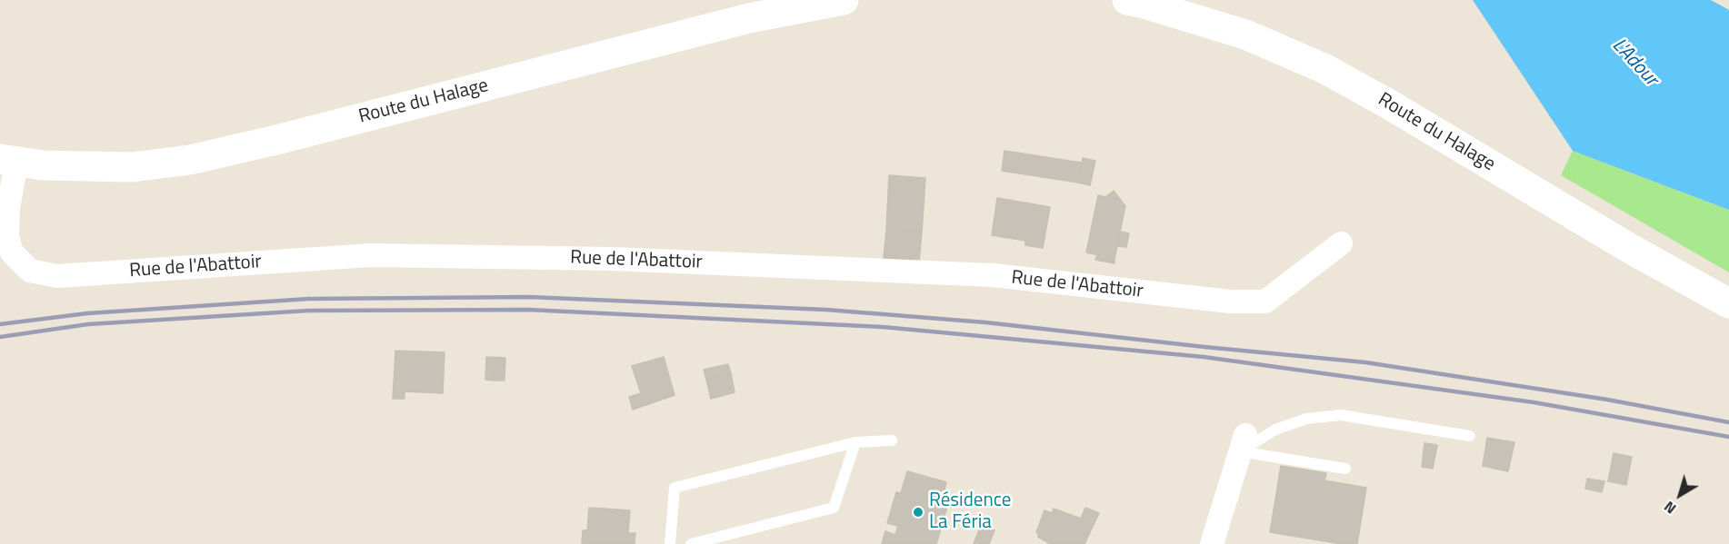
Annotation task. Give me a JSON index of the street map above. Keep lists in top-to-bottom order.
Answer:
{
  "streets": {
    "main road": ["Route du Halage"],
    "street": ["Rue de l'Abattoir"]
  },
  "crossings": [
    ["Route du Halage", "Rue de l'Abattoir"]
  ],
  "water": ["L'Adour"],
  "places": ["Résidence La Féria"],
  "north": "bottom left"
}
